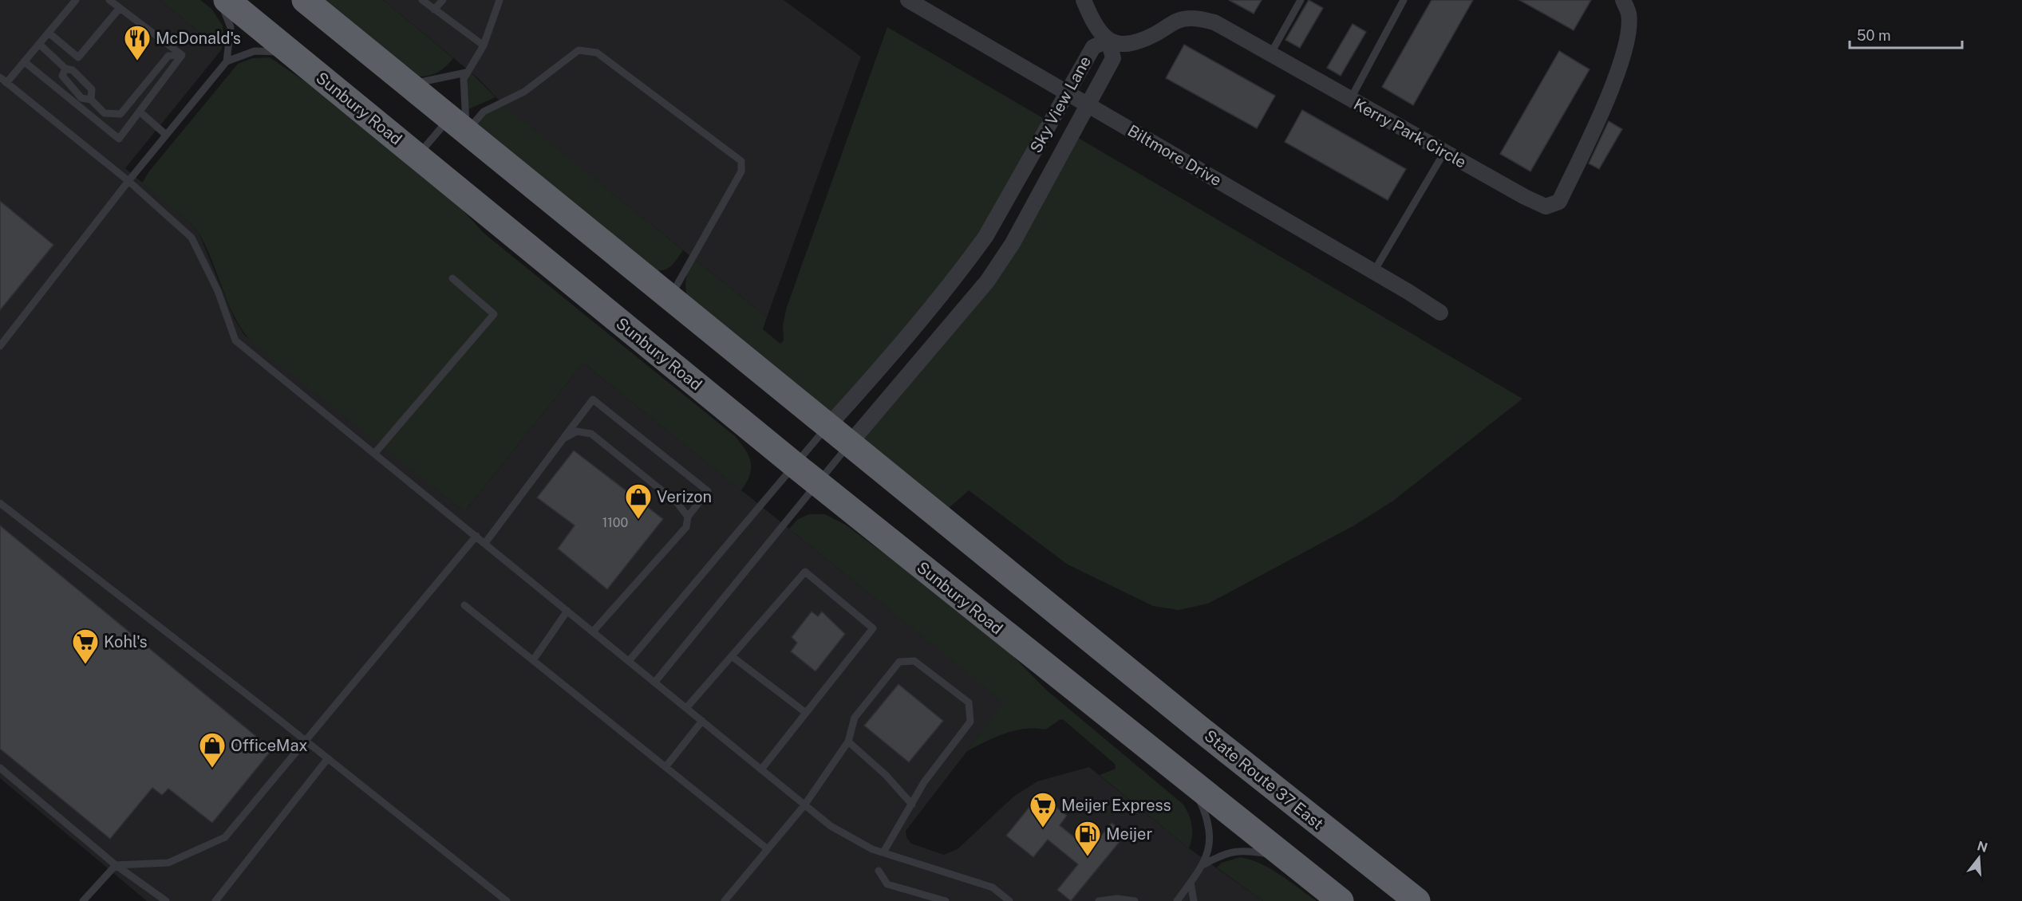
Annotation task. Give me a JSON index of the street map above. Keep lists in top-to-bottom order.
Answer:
{
  "streets": {
    "highway": ["Sunbury Road", "State Route 37 East"],
    "street": ["Sky View Lane", "Kerry Park Circle", "Biltmore Drive"]
  },
  "crossings": [
    ["Sky View Lane", "Kerry Park Circle"],
    ["Sky View Lane", "Biltmore Drive"],
    ["Sky View Lane", "State Route 37 East"]
  ],
  "places": {
    "restaurant": ["McDonald's"],
    "shop": ["Verizon", "OfficeMax"],
    "supermarket": ["Kohl's", "Meijer Express"],
    "fuel station": ["Meijer"]
  },
  "house_numbers": ["1100"],
  "scale_bar": "50 m",
  "north": "top"
}
